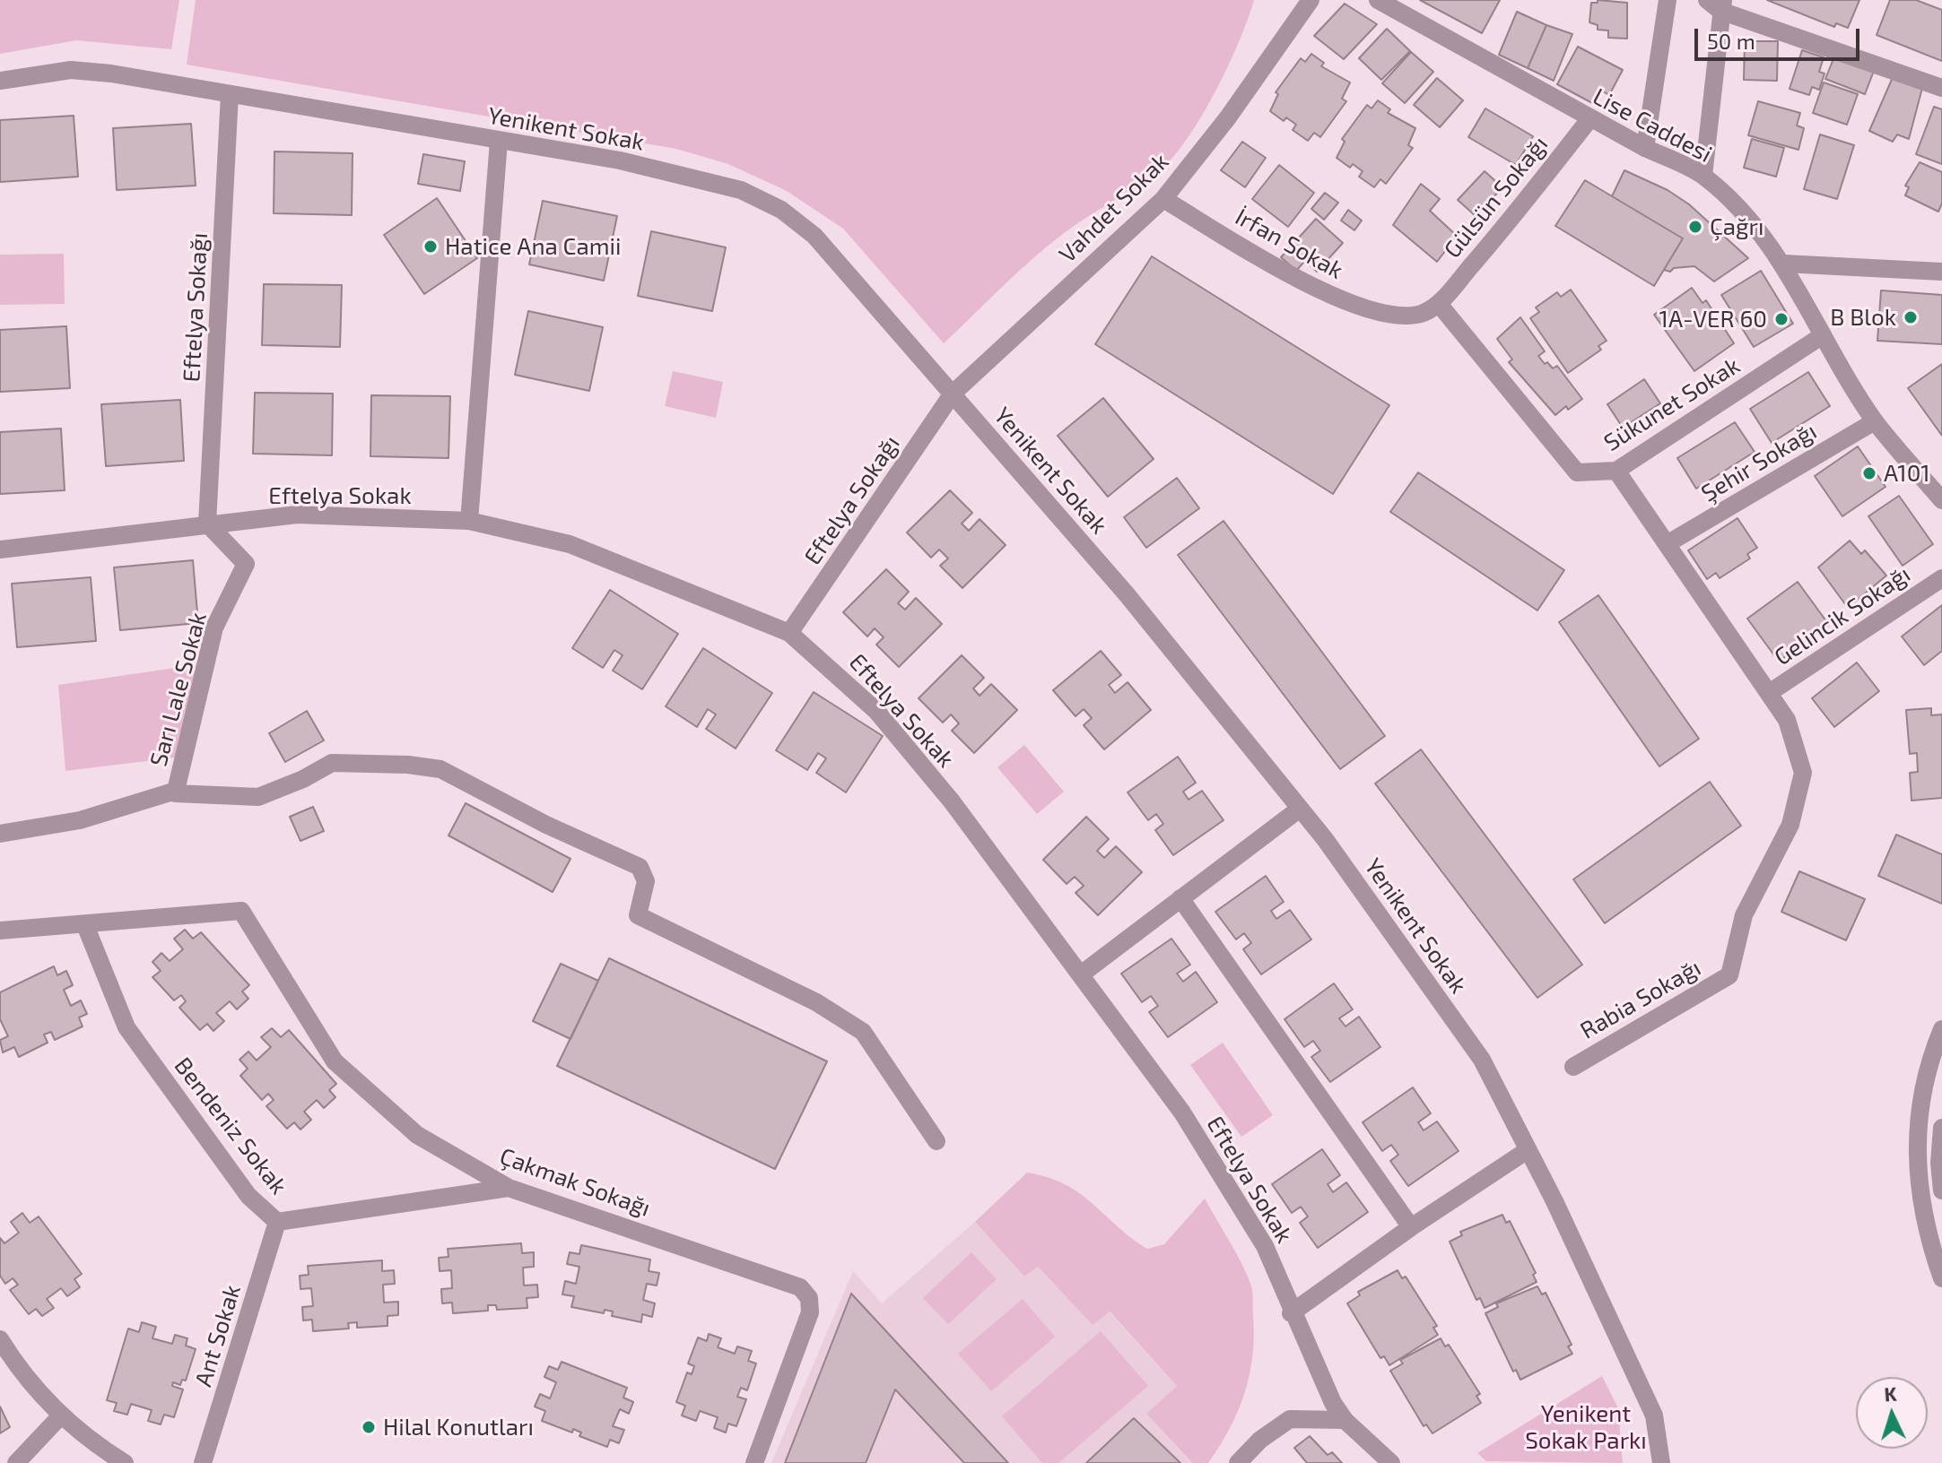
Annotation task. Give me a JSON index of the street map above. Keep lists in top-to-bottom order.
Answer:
{
  "streets": {
    "street": [
      "Lise Caddesi",
      "Yenikent Sokak",
      "Gülsün Sokağı",
      "Vahdet Sokak",
      "İrfan Sokak",
      "Eftelya Sokağı",
      "Sükunet Sokak",
      "Şehir Sokağı",
      "Eftelya Sokak",
      "Gelincik Sokağı",
      "Sarı Lale Sokak",
      "Rabia Sokağı",
      "Bendeniz Sokak",
      "Çakmak Sokağı",
      "Ant Sokak"
    ]
  },
  "crossings": [
    ["Lise Caddesi", "Gülsün Sokağı"],
    ["Lise Caddesi", "Sükunet Sokak"],
    ["Lise Caddesi", "Şehir Sokağı"],
    ["Yenikent Sokak", "Vahdet Sokak"],
    ["Yenikent Sokak", "Eftelya Sokağı"],
    ["Gülsün Sokağı", "İrfan Sokak"],
    ["Gülsün Sokağı", "Sükunet Sokak"],
    ["Vahdet Sokak", "İrfan Sokak"],
    ["Vahdet Sokak", "Eftelya Sokağı"],
    ["İrfan Sokak", "Sükunet Sokak"],
    ["Eftelya Sokağı", "Eftelya Sokak"],
    ["Eftelya Sokağı", "Sarı Lale Sokak"],
    ["Sükunet Sokak", "Rabia Sokağı"],
    ["Şehir Sokağı", "Rabia Sokağı"],
    ["Eftelya Sokak", "Sarı Lale Sokak"],
    ["Gelincik Sokağı", "Rabia Sokağı"],
    ["Bendeniz Sokak", "Çakmak Sokağı"],
    ["Bendeniz Sokak", "Ant Sokak"]
  ],
  "parks": ["Yenikent Sokak Parkı"],
  "places": [
    "Çağrı",
    "Hatice Ana Camii",
    "B Blok",
    "1A-VER 60",
    "A101",
    "Hilal Konutları"
  ],
  "scale_bar": "50 m",
  "north": "top"
}
